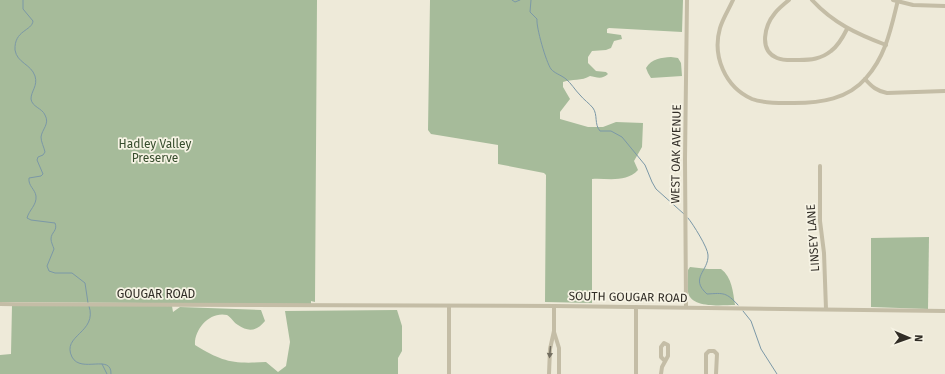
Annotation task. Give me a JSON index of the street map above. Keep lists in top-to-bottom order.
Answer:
{
  "streets": {
    "street": [
      "WEST OAK AVENUE",
      "LINSEY LANE",
      "GOUGAR ROAD",
      "SOUTH GOUGAR ROAD"
    ]
  },
  "crossings": [
    ["WEST OAK AVENUE", "SOUTH GOUGAR ROAD"],
    ["LINSEY LANE", "SOUTH GOUGAR ROAD"],
    ["GOUGAR ROAD", "SOUTH GOUGAR ROAD"]
  ],
  "parks": ["Hadley Valley Preserve"],
  "north": "right"
}
